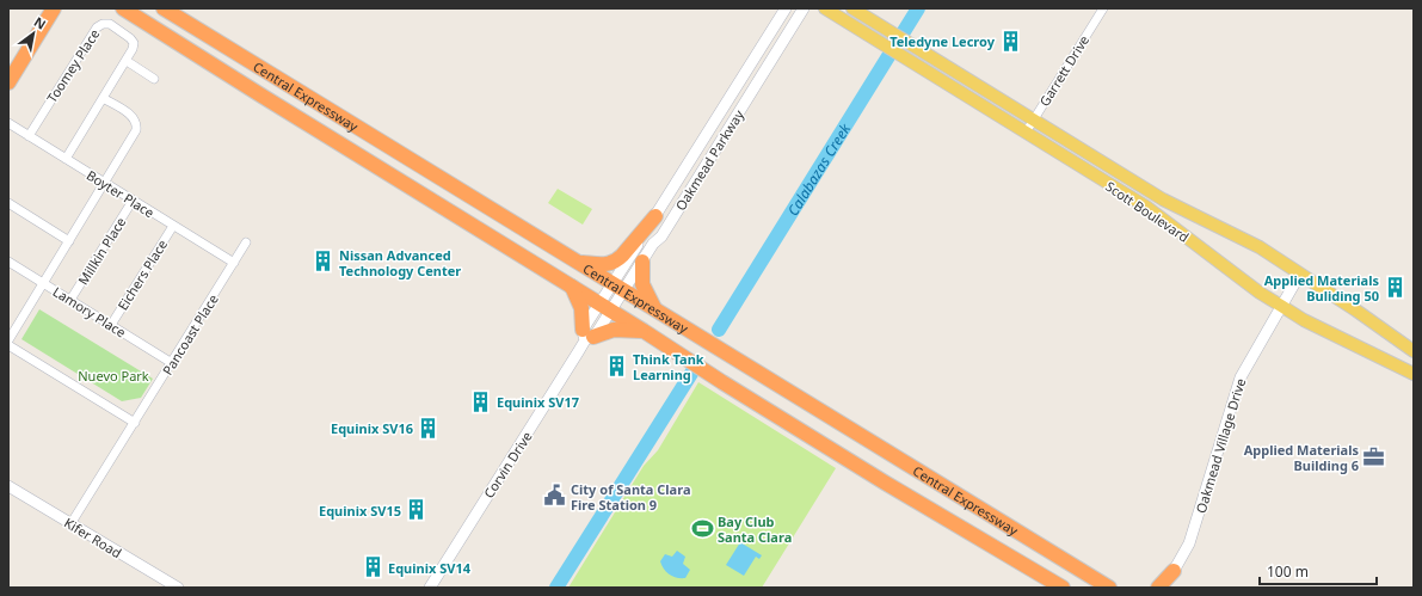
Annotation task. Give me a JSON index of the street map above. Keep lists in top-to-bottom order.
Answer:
{
  "streets": {
    "highway": ["Central Expressway"],
    "main road": [
      "Oakmead Parkway",
      "Scott Boulevard",
      "Oakmead Village Drive",
      "Corvin Drive",
      "Kifer Road"
    ],
    "street": [
      "Toomey Place",
      "Garrett Drive",
      "Boyter Place",
      "Millkin Place",
      "Eichers Place",
      "Lamory Place",
      "Pancoast Place"
    ]
  },
  "crossings": [
    ["Toomey Place", "Boyter Place"],
    ["Garrett Drive", "Scott Boulevard"],
    ["Central Expressway", "Oakmead Parkway"],
    ["Central Expressway", "Corvin Drive"],
    ["Oakmead Parkway", "Corvin Drive"],
    ["Boyter Place", "Millkin Place"],
    ["Boyter Place", "Eichers Place"],
    ["Boyter Place", "Pancoast Place"],
    ["Scott Boulevard", "Oakmead Village Drive"],
    ["Millkin Place", "Lamory Place"],
    ["Eichers Place", "Lamory Place"],
    ["Lamory Place", "Pancoast Place"],
    ["Pancoast Place", "Kifer Road"]
  ],
  "water": ["Calabazas Creek"],
  "parks": ["Nuevo Park"],
  "places": {
    "building": [
      "Teledyne Lecroy",
      "Nissan Advanced Technology Center",
      "Applied Materials Buliding 50",
      "Think Tank Learning",
      "Equinix SV17",
      "Equinix SV16",
      "Equinix SV15",
      "Equinix SV14"
    ],
    "office": ["Applied Materials Building 6"],
    "public building": ["City of Santa Clara Fire Station 9"],
    "sports": ["Bay Club Santa Clara"]
  },
  "scale_bar": "100 m",
  "north": "top right"
}
